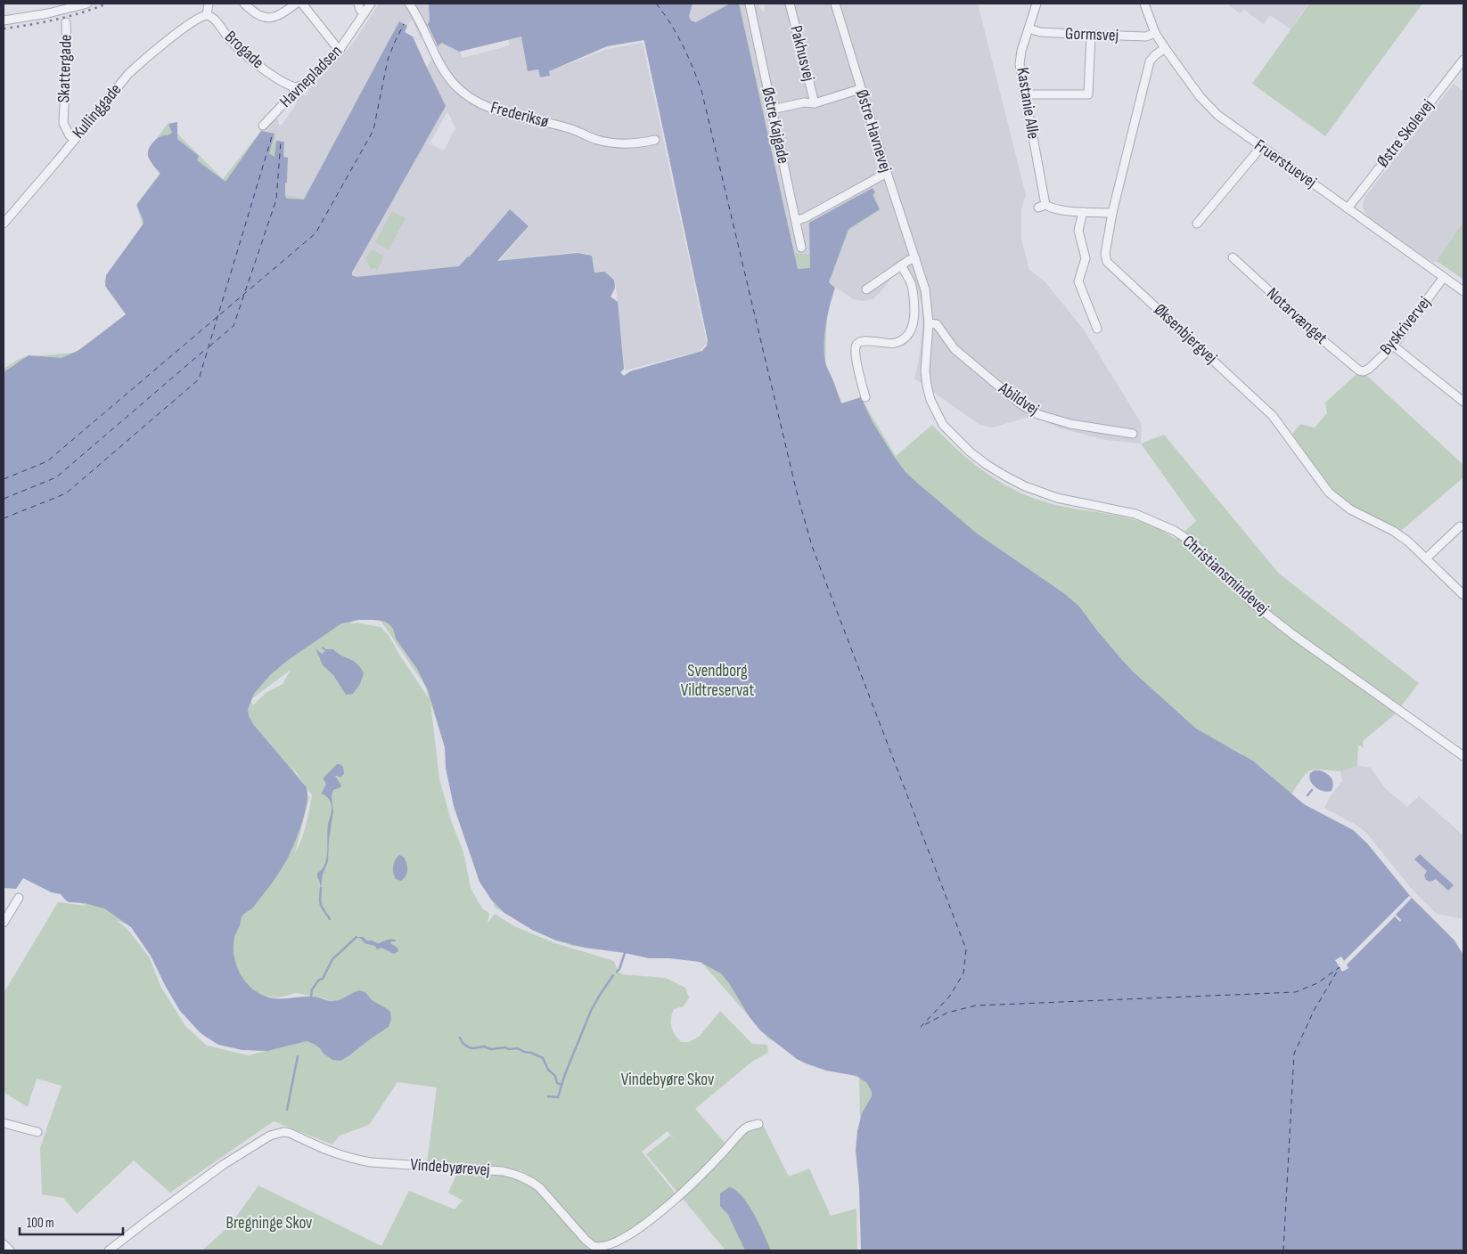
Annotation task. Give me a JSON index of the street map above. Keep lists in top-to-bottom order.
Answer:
{
  "streets": {
    "street": [
      "Gormsvej",
      "Brogade",
      "Pakhusvej",
      "Skattergade",
      "Havnepladsen",
      "Kastanie Alle",
      "Kullinggade",
      "Frederiksø",
      "Østre Kajgade",
      "Østre Havnevej",
      "Østre Skolevej",
      "Fruerstuevej",
      "Notarvænget",
      "Byskrivervej",
      "Øksenbjergvej",
      "Abildvej",
      "Christiansmindevej",
      "Vindebyørevej"
    ]
  },
  "crossings": [
    ["Gormsvej", "Kastanie Alle"],
    ["Gormsvej", "Fruerstuevej"],
    ["Brogade", "Havnepladsen"],
    ["Brogade", "Kullinggade"],
    ["Skattergade", "Kullinggade"],
    ["Østre Havnevej", "Abildvej"],
    ["Østre Havnevej", "Christiansmindevej"],
    ["Østre Skolevej", "Fruerstuevej"],
    ["Fruerstuevej", "Byskrivervej"],
    ["Fruerstuevej", "Øksenbjergvej"],
    ["Notarvænget", "Byskrivervej"],
    ["Abildvej", "Christiansmindevej"]
  ],
  "parks": ["Svendborg Vildtreservat", "Vindebyøre Skov", "Bregninge Skov"],
  "scale_bar": "100 m"
}
